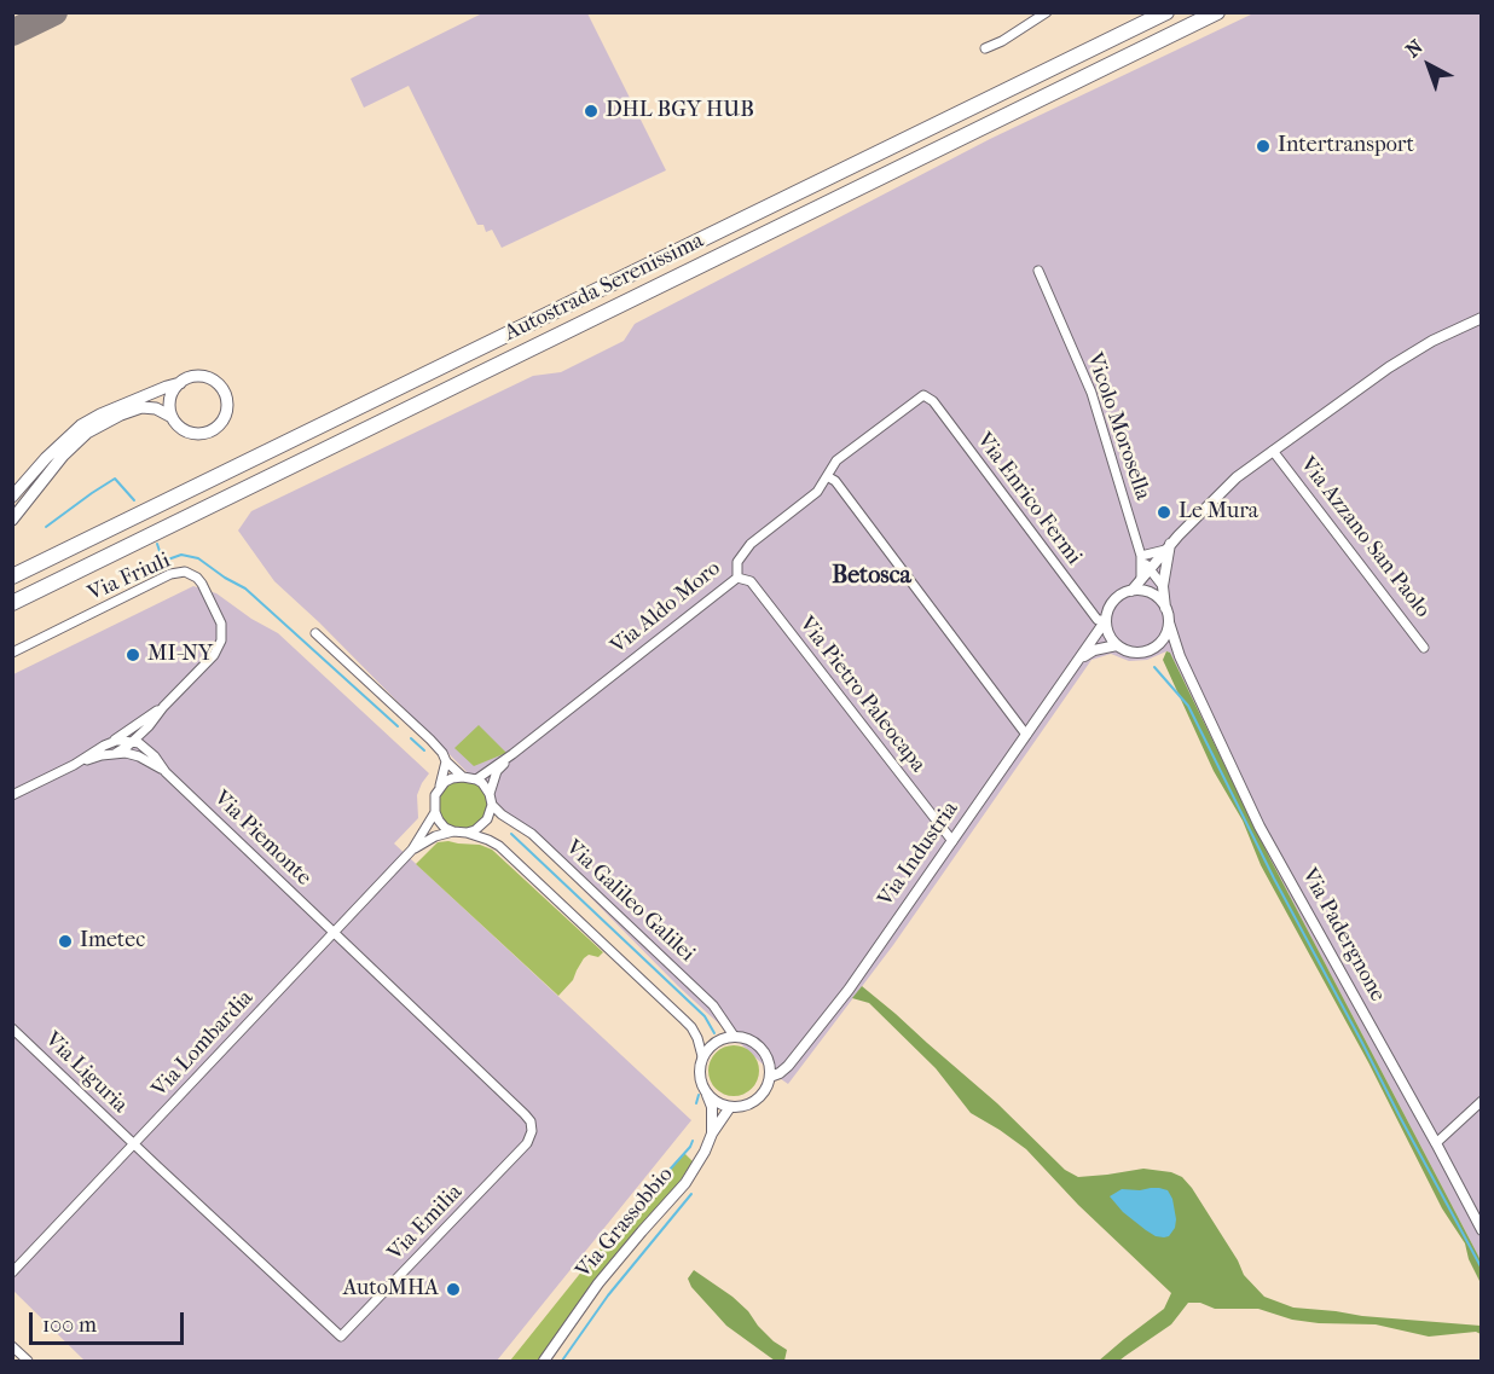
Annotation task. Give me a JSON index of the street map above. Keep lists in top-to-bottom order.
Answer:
{
  "streets": {
    "highway": ["Autostrada Serenissima"],
    "street": [
      "Vicolo Morosella",
      "Via Enrico Fermi",
      "Via Azzano San Paolo",
      "Via Friuli",
      "Via Aldo Moro",
      "Via Pietro Paleocapa",
      "Via Piemonte",
      "Via Industria",
      "Via Galileo Galilei",
      "Via Padergnone",
      "Via Lombardia",
      "Via Liguria",
      "Via Emilia",
      "Via Grassobbio"
    ]
  },
  "crossings": [
    ["Via Enrico Fermi", "Via Azzano San Paolo"],
    ["Via Enrico Fermi", "Via Aldo Moro"],
    ["Via Enrico Fermi", "Via Industria"],
    ["Via Enrico Fermi", "Via Padergnone"],
    ["Via Azzano San Paolo", "Via Industria"],
    ["Via Azzano San Paolo", "Via Padergnone"],
    ["Via Friuli", "Via Piemonte"],
    ["Via Aldo Moro", "Via Pietro Paleocapa"],
    ["Via Aldo Moro", "Via Galileo Galilei"],
    ["Via Aldo Moro", "Via Lombardia"],
    ["Via Pietro Paleocapa", "Via Industria"],
    ["Via Piemonte", "Via Lombardia"],
    ["Via Piemonte", "Via Emilia"],
    ["Via Industria", "Via Galileo Galilei"],
    ["Via Industria", "Via Padergnone"],
    ["Via Industria", "Via Grassobbio"],
    ["Via Galileo Galilei", "Via Lombardia"],
    ["Via Galileo Galilei", "Via Grassobbio"],
    ["Via Lombardia", "Via Liguria"],
    ["Via Lombardia", "Via Emilia"],
    ["Via Liguria", "Via Emilia"]
  ],
  "districts": ["Betosca"],
  "places": [
    "DHL BGY HUB",
    "Intertransport",
    "Le Mura",
    "MI-NY",
    "Imetec",
    "AutoMHA"
  ],
  "scale_bar": "100 m",
  "north": "top left"
}
